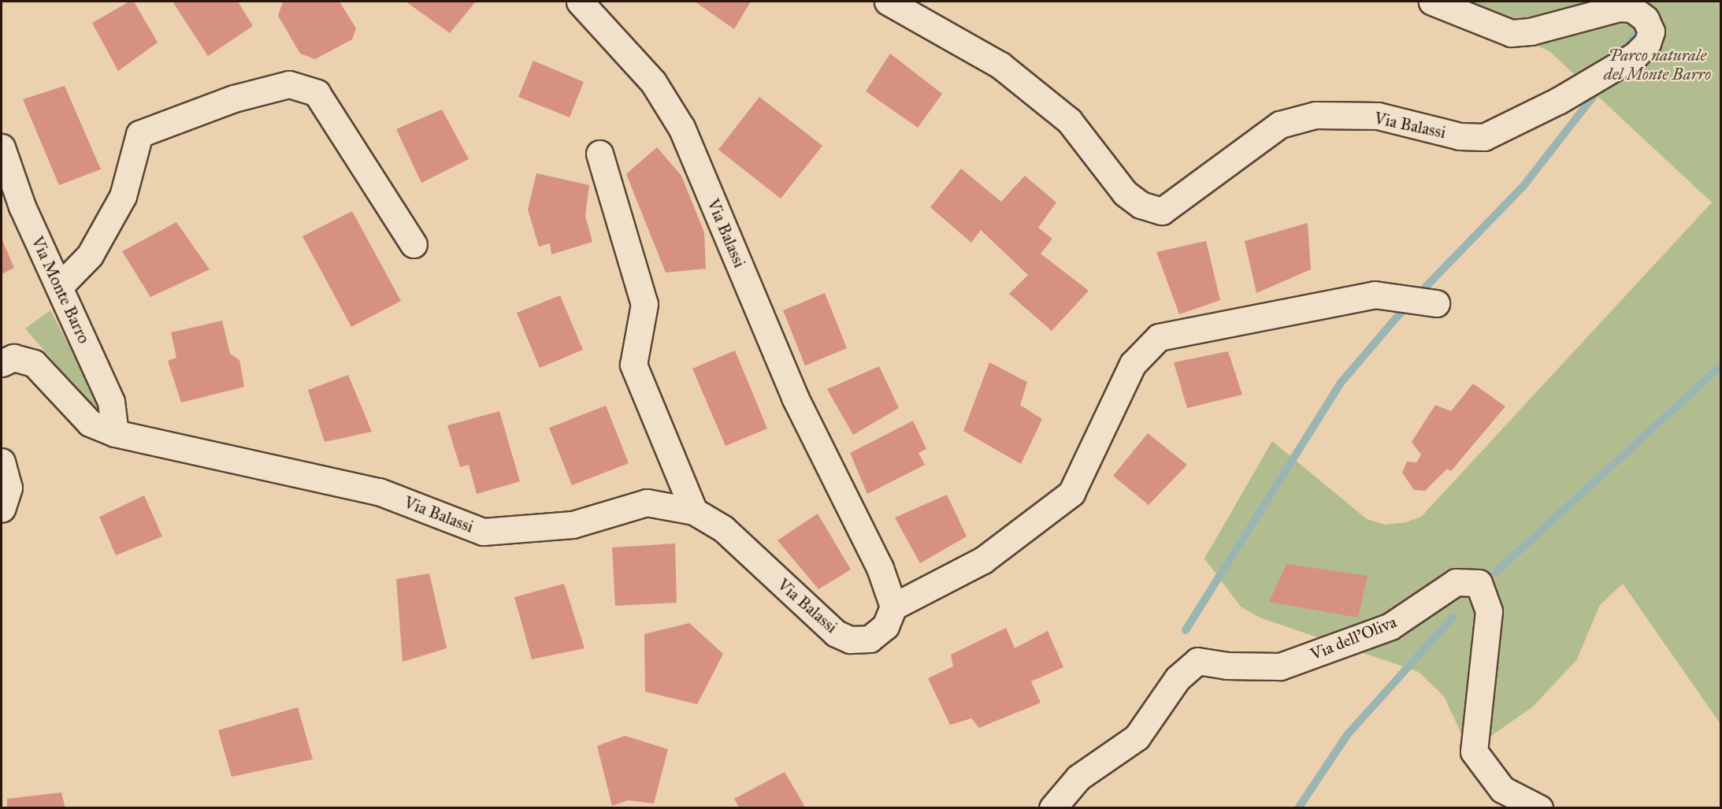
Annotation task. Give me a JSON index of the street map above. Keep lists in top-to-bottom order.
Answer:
{
  "streets": {
    "street": ["Via Balassi", "Via Monte Barro", "Via dell'Oliva"]
  },
  "crossings": [
    ["Via Balassi", "Via Monte Barro"]
  ],
  "parks": ["Parco naturale del Monte Barro"]
}
